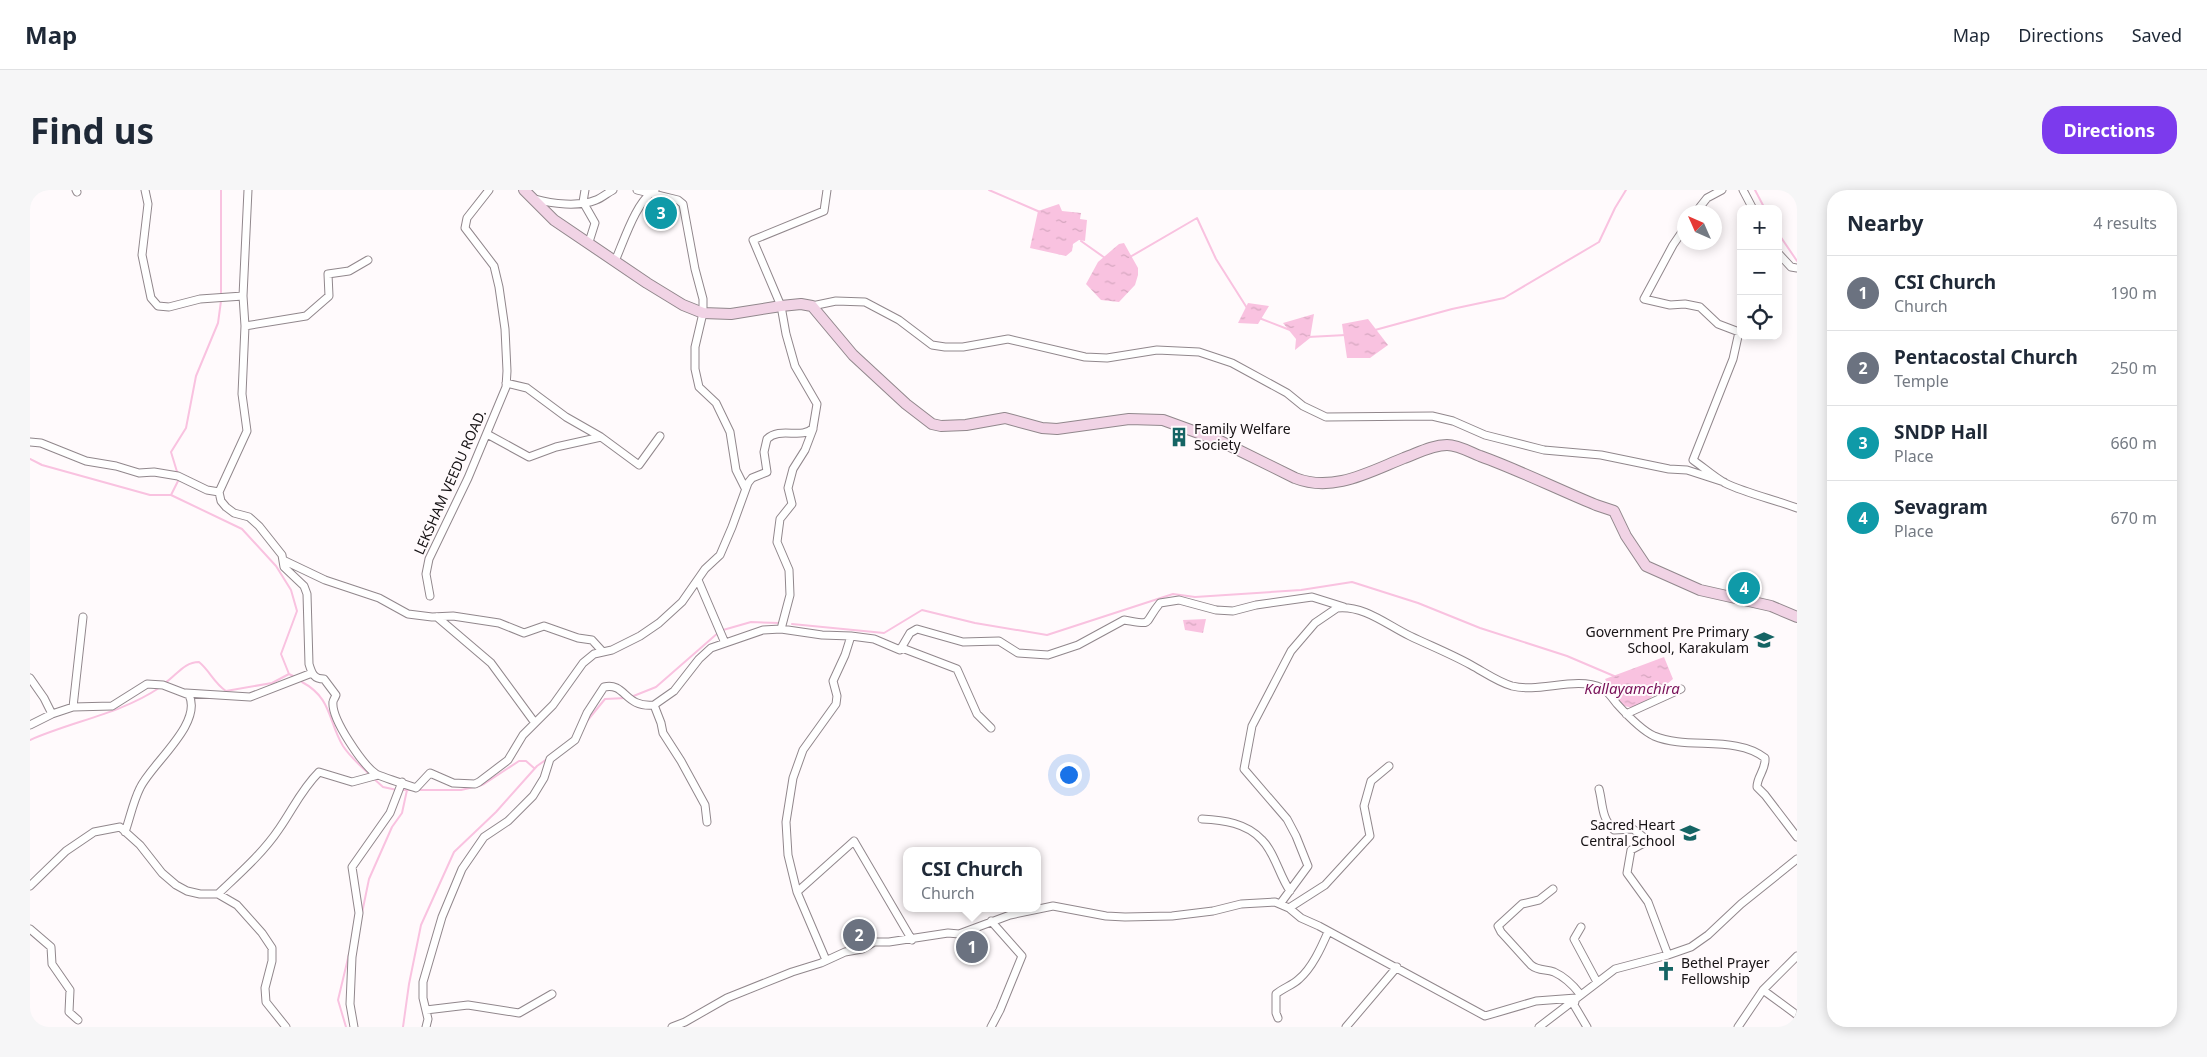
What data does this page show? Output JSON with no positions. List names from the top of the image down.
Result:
{
  "streets": {
    "street": ["LEKSHAM VEEDU ROAD."]
  },
  "water": ["Kallayamchira"],
  "places": {
    "building": ["Family Welfare Society"],
    "school or university": ["Government Pre Primary School, Karakulam", "Sacred Heart Central School"],
    "church": ["Bethel Prayer Fellowship"]
  },
  "north": "top left",
  "page": {
    "header": "Map",
    "nav": ["Map", "Directions", "Saved"],
    "buttons": "Directions",
    "title": "Find us",
    "heading": ["Nearby", "4 results"],
    "pins": [
      "3",
      "4",
      "2",
      "1"
    ],
    "map_buttons": ["+", "−"],
    "list": [
      {
        "mark": "1",
        "name": "CSI Church",
        "note": "Church",
        "value": "190 m"
      },
      {
        "mark": "2",
        "name": "Pentacostal Church",
        "note": "Temple",
        "value": "250 m"
      },
      {
        "mark": "3",
        "name": "SNDP Hall",
        "note": "Place",
        "value": "660 m"
      },
      {
        "mark": "4",
        "name": "Sevagram",
        "note": "Place",
        "value": "670 m"
      }
    ],
    "popup": ["CSI Church", "Church"]
  }
}
